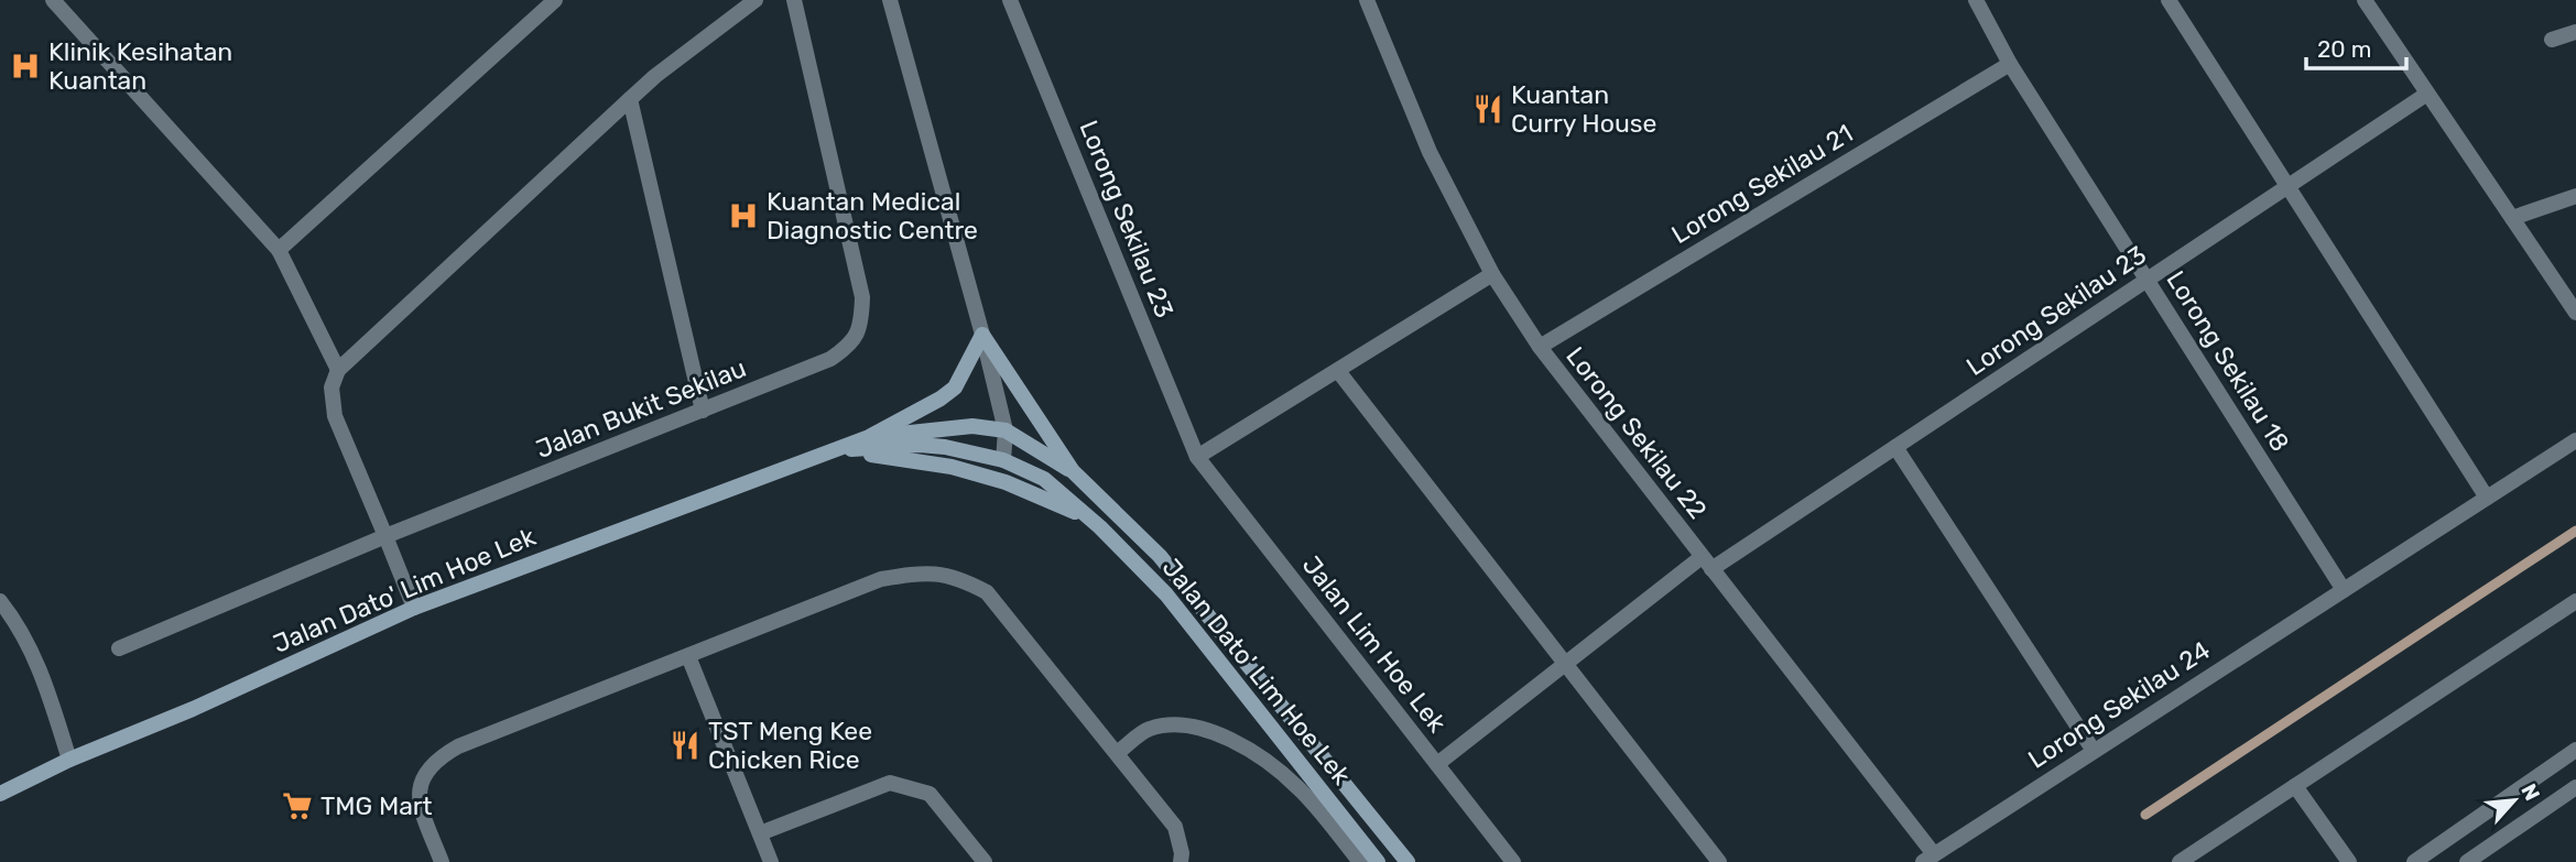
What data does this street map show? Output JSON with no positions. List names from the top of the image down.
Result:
{
  "streets": {
    "street": [
      "Lorong Sekilau 21",
      "Lorong Sekilau 23",
      "Lorong Sekilau 18",
      "Jalan Bukit Sekilau",
      "Lorong Sekilau 22",
      "Jalan Dato' Lim Hoe Lek",
      "Jalan Lim Hoe Lek",
      "Lorong Sekilau 24"
    ]
  },
  "crossings": [
    ["Lorong Sekilau 21", "Lorong Sekilau 18"],
    ["Lorong Sekilau 21", "Lorong Sekilau 22"],
    ["Lorong Sekilau 23", "Lorong Sekilau 18"],
    ["Lorong Sekilau 23", "Lorong Sekilau 22"],
    ["Lorong Sekilau 23", "Jalan Lim Hoe Lek"],
    ["Lorong Sekilau 18", "Lorong Sekilau 24"],
    ["Lorong Sekilau 22", "Lorong Sekilau 24"]
  ],
  "places": {
    "hospital": ["Klinik Kesihatan Kuantan", "Kuantan Medical Diagnostic Centre"],
    "restaurant": ["Kuantan Curry House", "TST Meng Kee Chicken Rice"],
    "supermarket": ["TMG Mart"]
  },
  "scale_bar": "20 m",
  "north": "top right"
}
